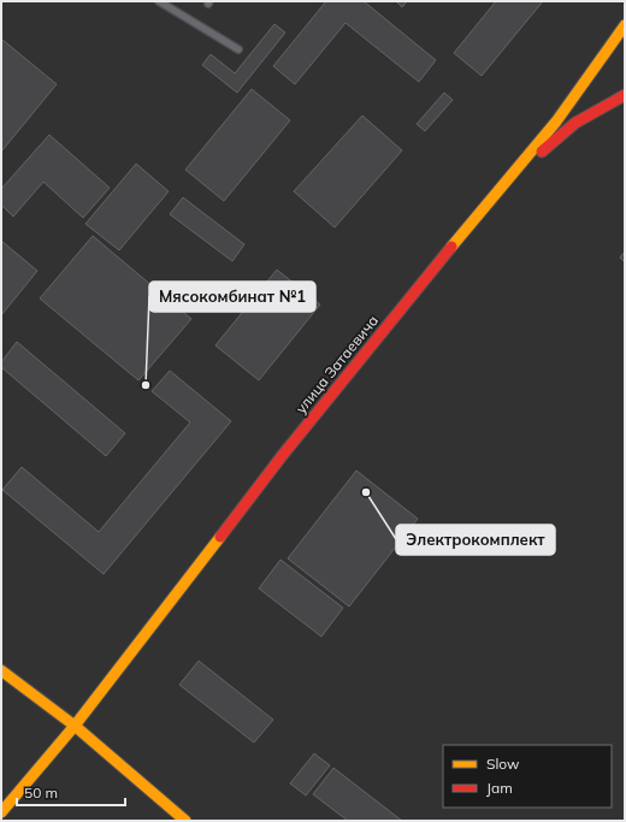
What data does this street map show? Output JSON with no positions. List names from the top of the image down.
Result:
{
  "streets": {
    "street": ["улица Затаевича"]
  },
  "places": ["Мясокомбинат №1", "Электрокомплект"],
  "legend": ["Slow", "Jam"],
  "scale_bar": "50 m"
}
